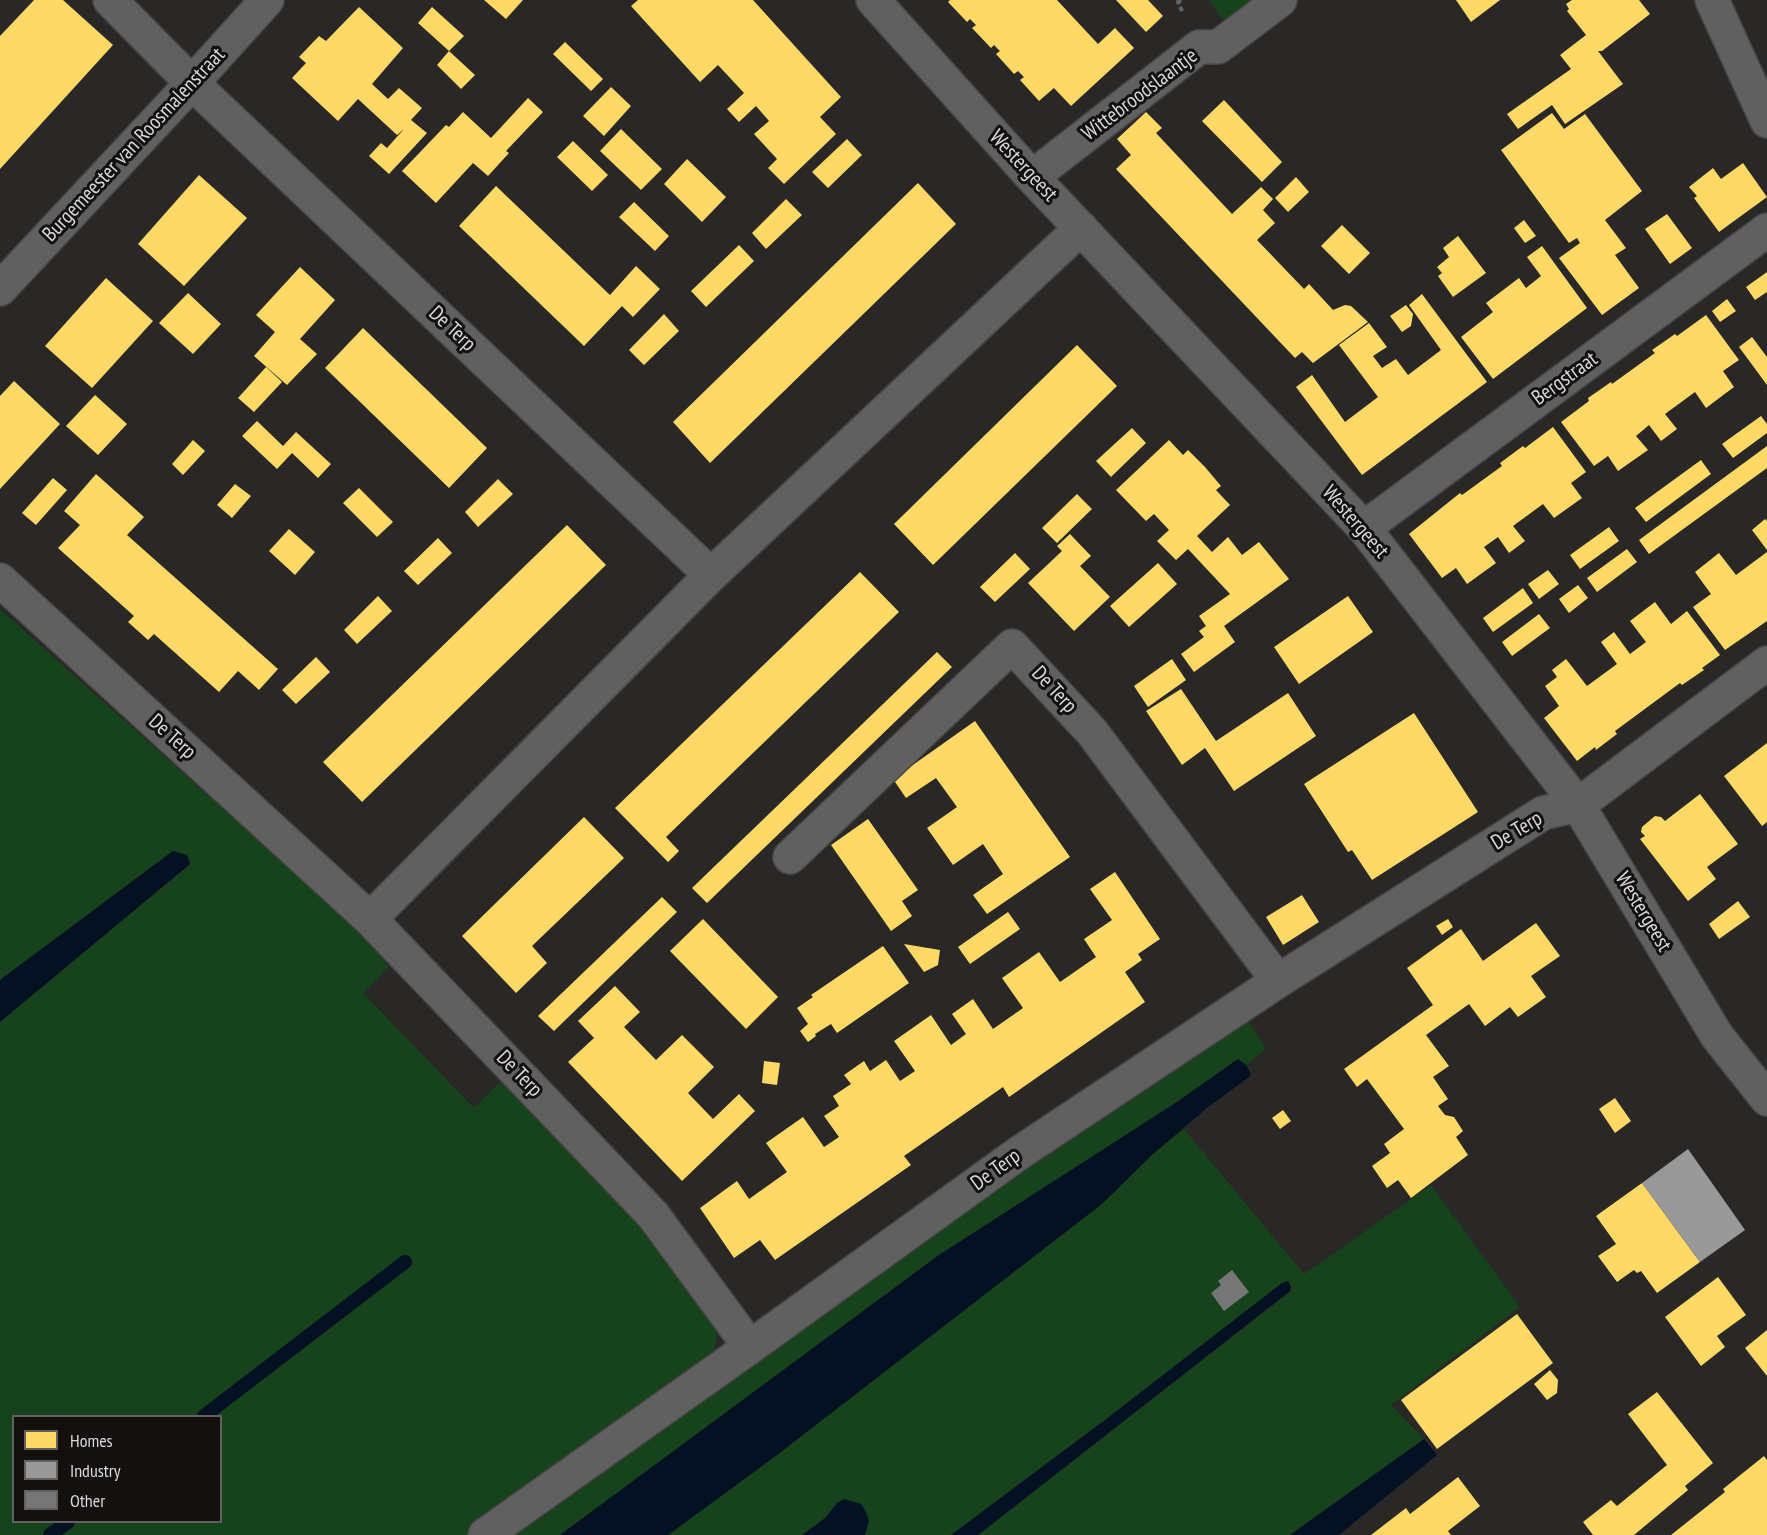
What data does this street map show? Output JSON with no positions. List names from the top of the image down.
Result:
{
  "streets": {
    "street": [
      "Wittebroodslaantje",
      "Burgemeester van Roosmalenstraat",
      "Westergeest",
      "De Terp",
      "Bergstraat"
    ]
  },
  "crossings": [
    ["Wittebroodslaantje", "Westergeest"],
    ["Burgemeester van Roosmalenstraat", "De Terp"],
    ["Westergeest", "De Terp"],
    ["Westergeest", "Bergstraat"]
  ],
  "legend": ["Homes", "Industry", "Other"]
}
